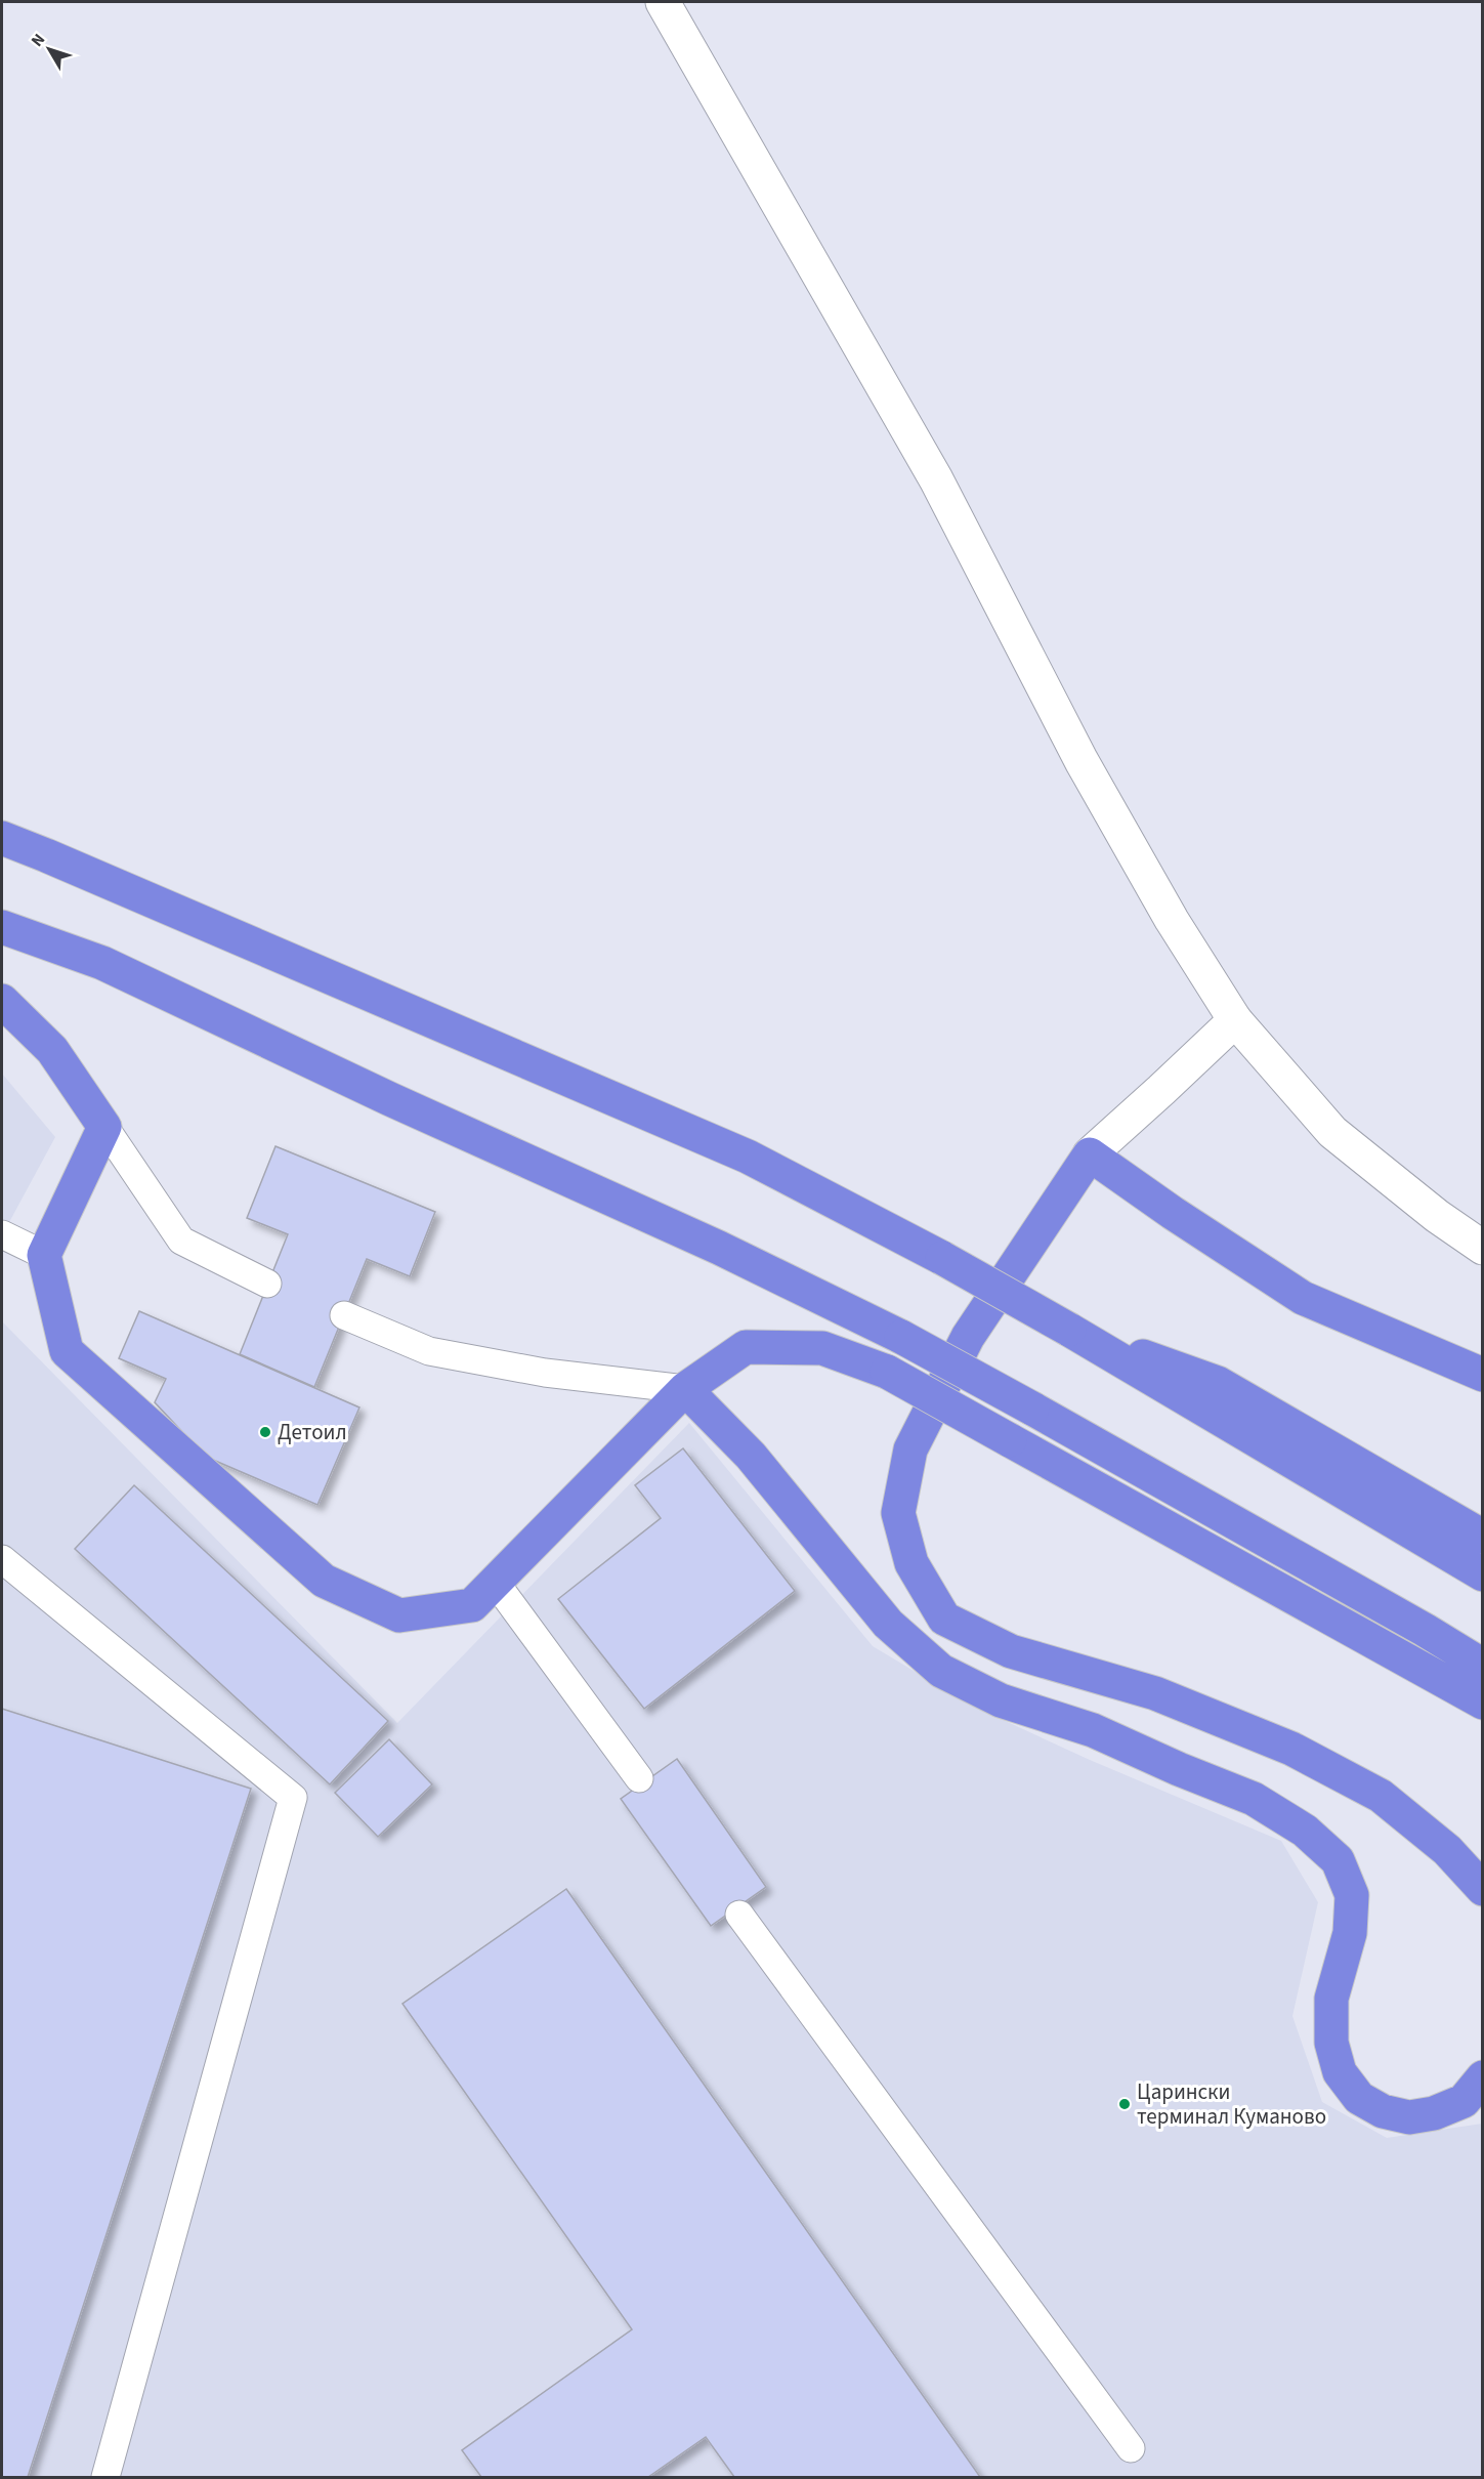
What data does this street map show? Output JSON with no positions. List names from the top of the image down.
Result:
{
  "places": ["Детоил", "Царински терминал Куманово"],
  "north": "top left"
}
